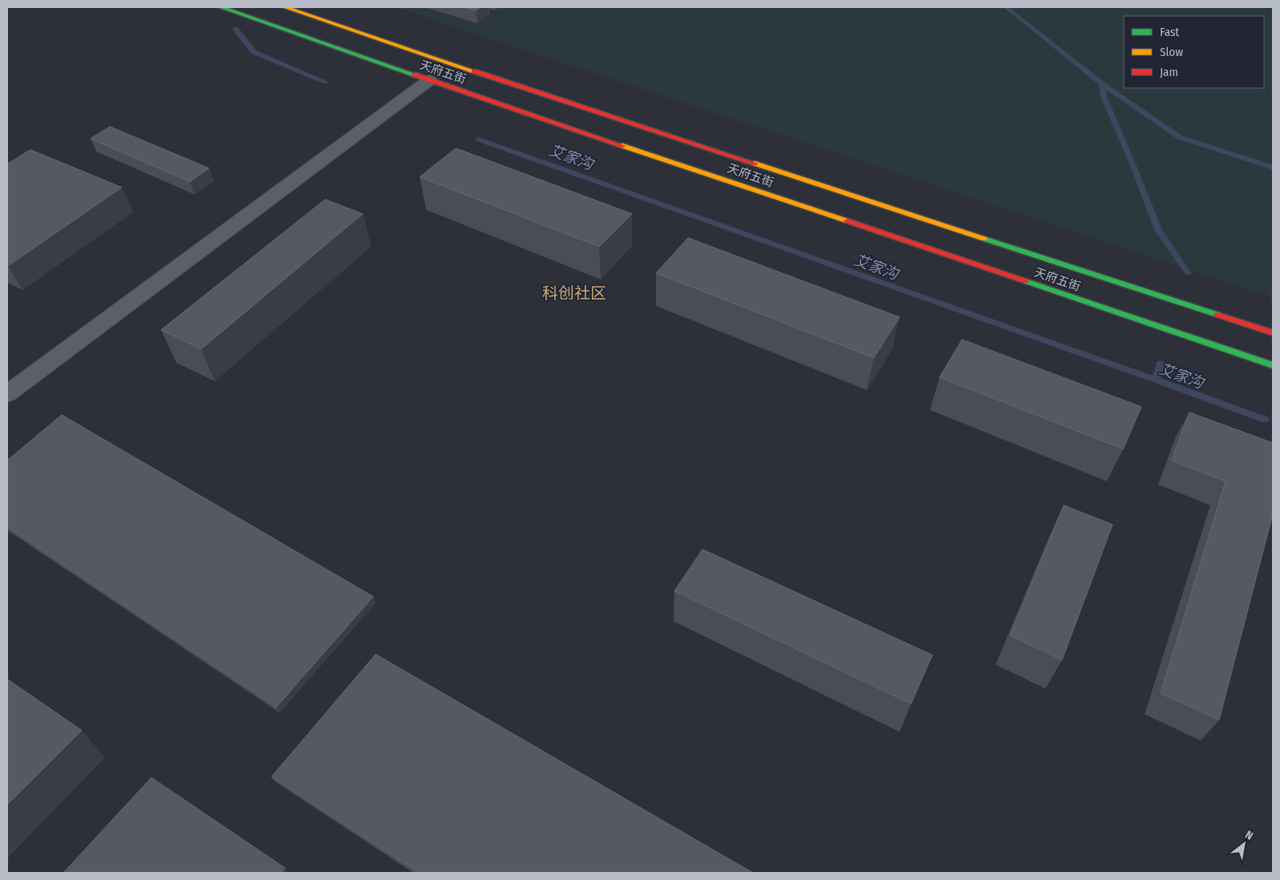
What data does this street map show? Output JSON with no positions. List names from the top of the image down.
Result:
{
  "streets": {
    "street": ["天府五街"]
  },
  "districts": ["科创社区"],
  "water": ["艾家沟"],
  "legend": ["Fast", "Slow", "Jam"],
  "north": "top right"
}
